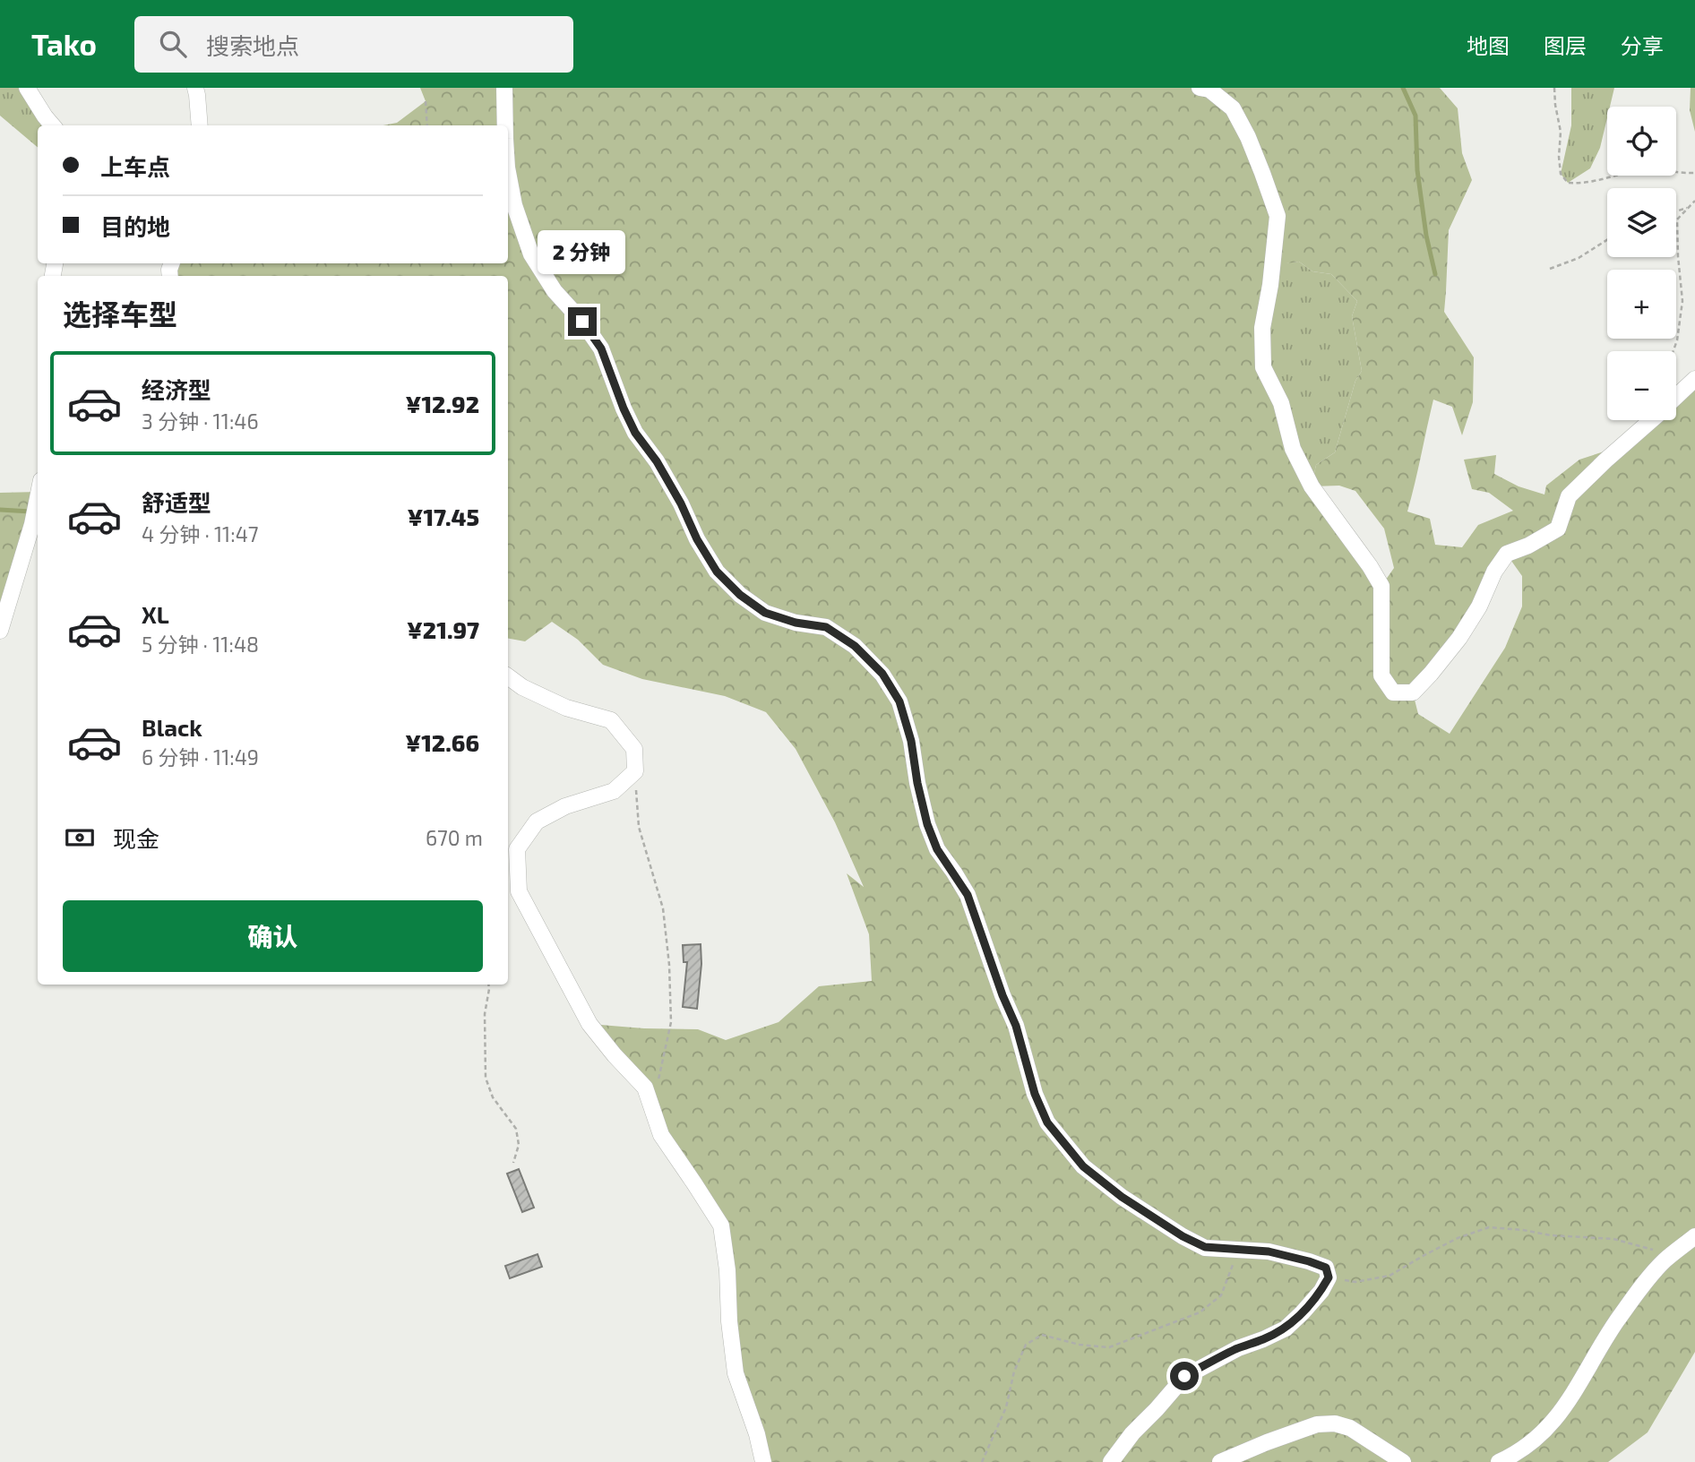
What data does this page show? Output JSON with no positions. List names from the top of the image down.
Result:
{
  "page": {
    "header": "Tako",
    "search": "搜索地点",
    "nav": ["地图", "图层", "分享"],
    "map_buttons": ["+", "−"],
    "banner": ["上车点", "目的地"],
    "bubble": "2 分钟",
    "heading": "选择车型",
    "list": [
      {
        "name": "经济型",
        "note": "3 分钟 · 11:46",
        "value": "¥12.92"
      },
      {
        "name": "舒适型",
        "note": "4 分钟 · 11:47",
        "value": "¥17.45"
      },
      {
        "name": "XL",
        "note": "5 分钟 · 11:48",
        "value": "¥21.97"
      },
      {
        "name": "Black",
        "note": "6 分钟 · 11:49",
        "value": "¥12.66"
      }
    ],
    "pay": ["现金", "670 m"],
    "buttons": "确认"
  }
}
